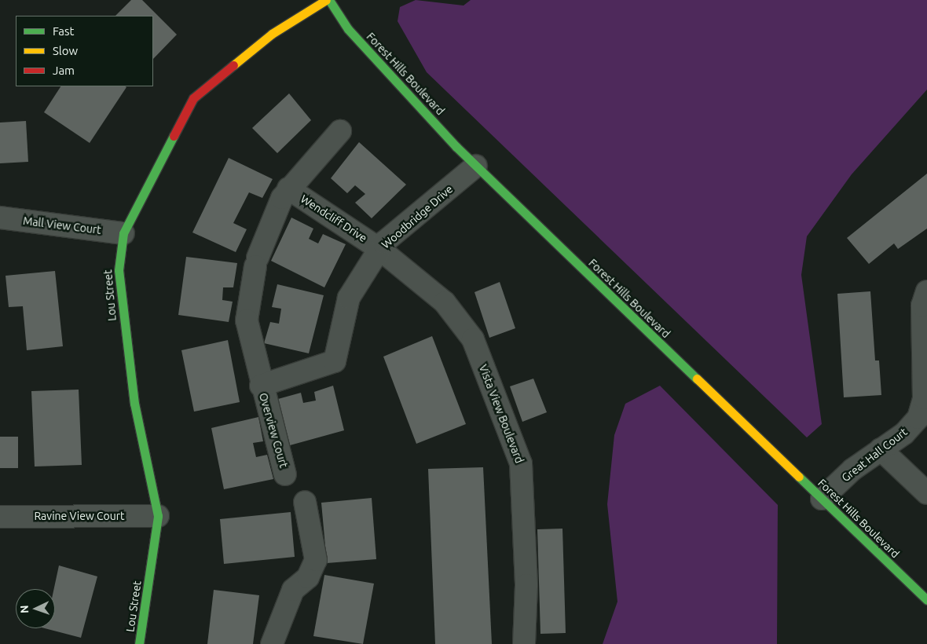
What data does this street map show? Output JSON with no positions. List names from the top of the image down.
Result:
{
  "streets": {
    "street": [
      "Forest Hills Boulevard",
      "Woodbridge Drive",
      "Wendcliff Drive",
      "Mall View Court",
      "Lou Street",
      "Vista View Boulevard",
      "Overview Court",
      "Great Hall Court",
      "Ravine View Court"
    ]
  },
  "crossings": [
    ["Forest Hills Boulevard", "Woodbridge Drive"],
    ["Forest Hills Boulevard", "Great Hall Court"],
    ["Woodbridge Drive", "Wendcliff Drive"],
    ["Woodbridge Drive", "Vista View Boulevard"],
    ["Woodbridge Drive", "Overview Court"],
    ["Wendcliff Drive", "Vista View Boulevard"],
    ["Wendcliff Drive", "Overview Court"],
    ["Mall View Court", "Lou Street"],
    ["Lou Street", "Ravine View Court"]
  ],
  "legend": ["Fast", "Slow", "Jam"],
  "north": "left"
}
